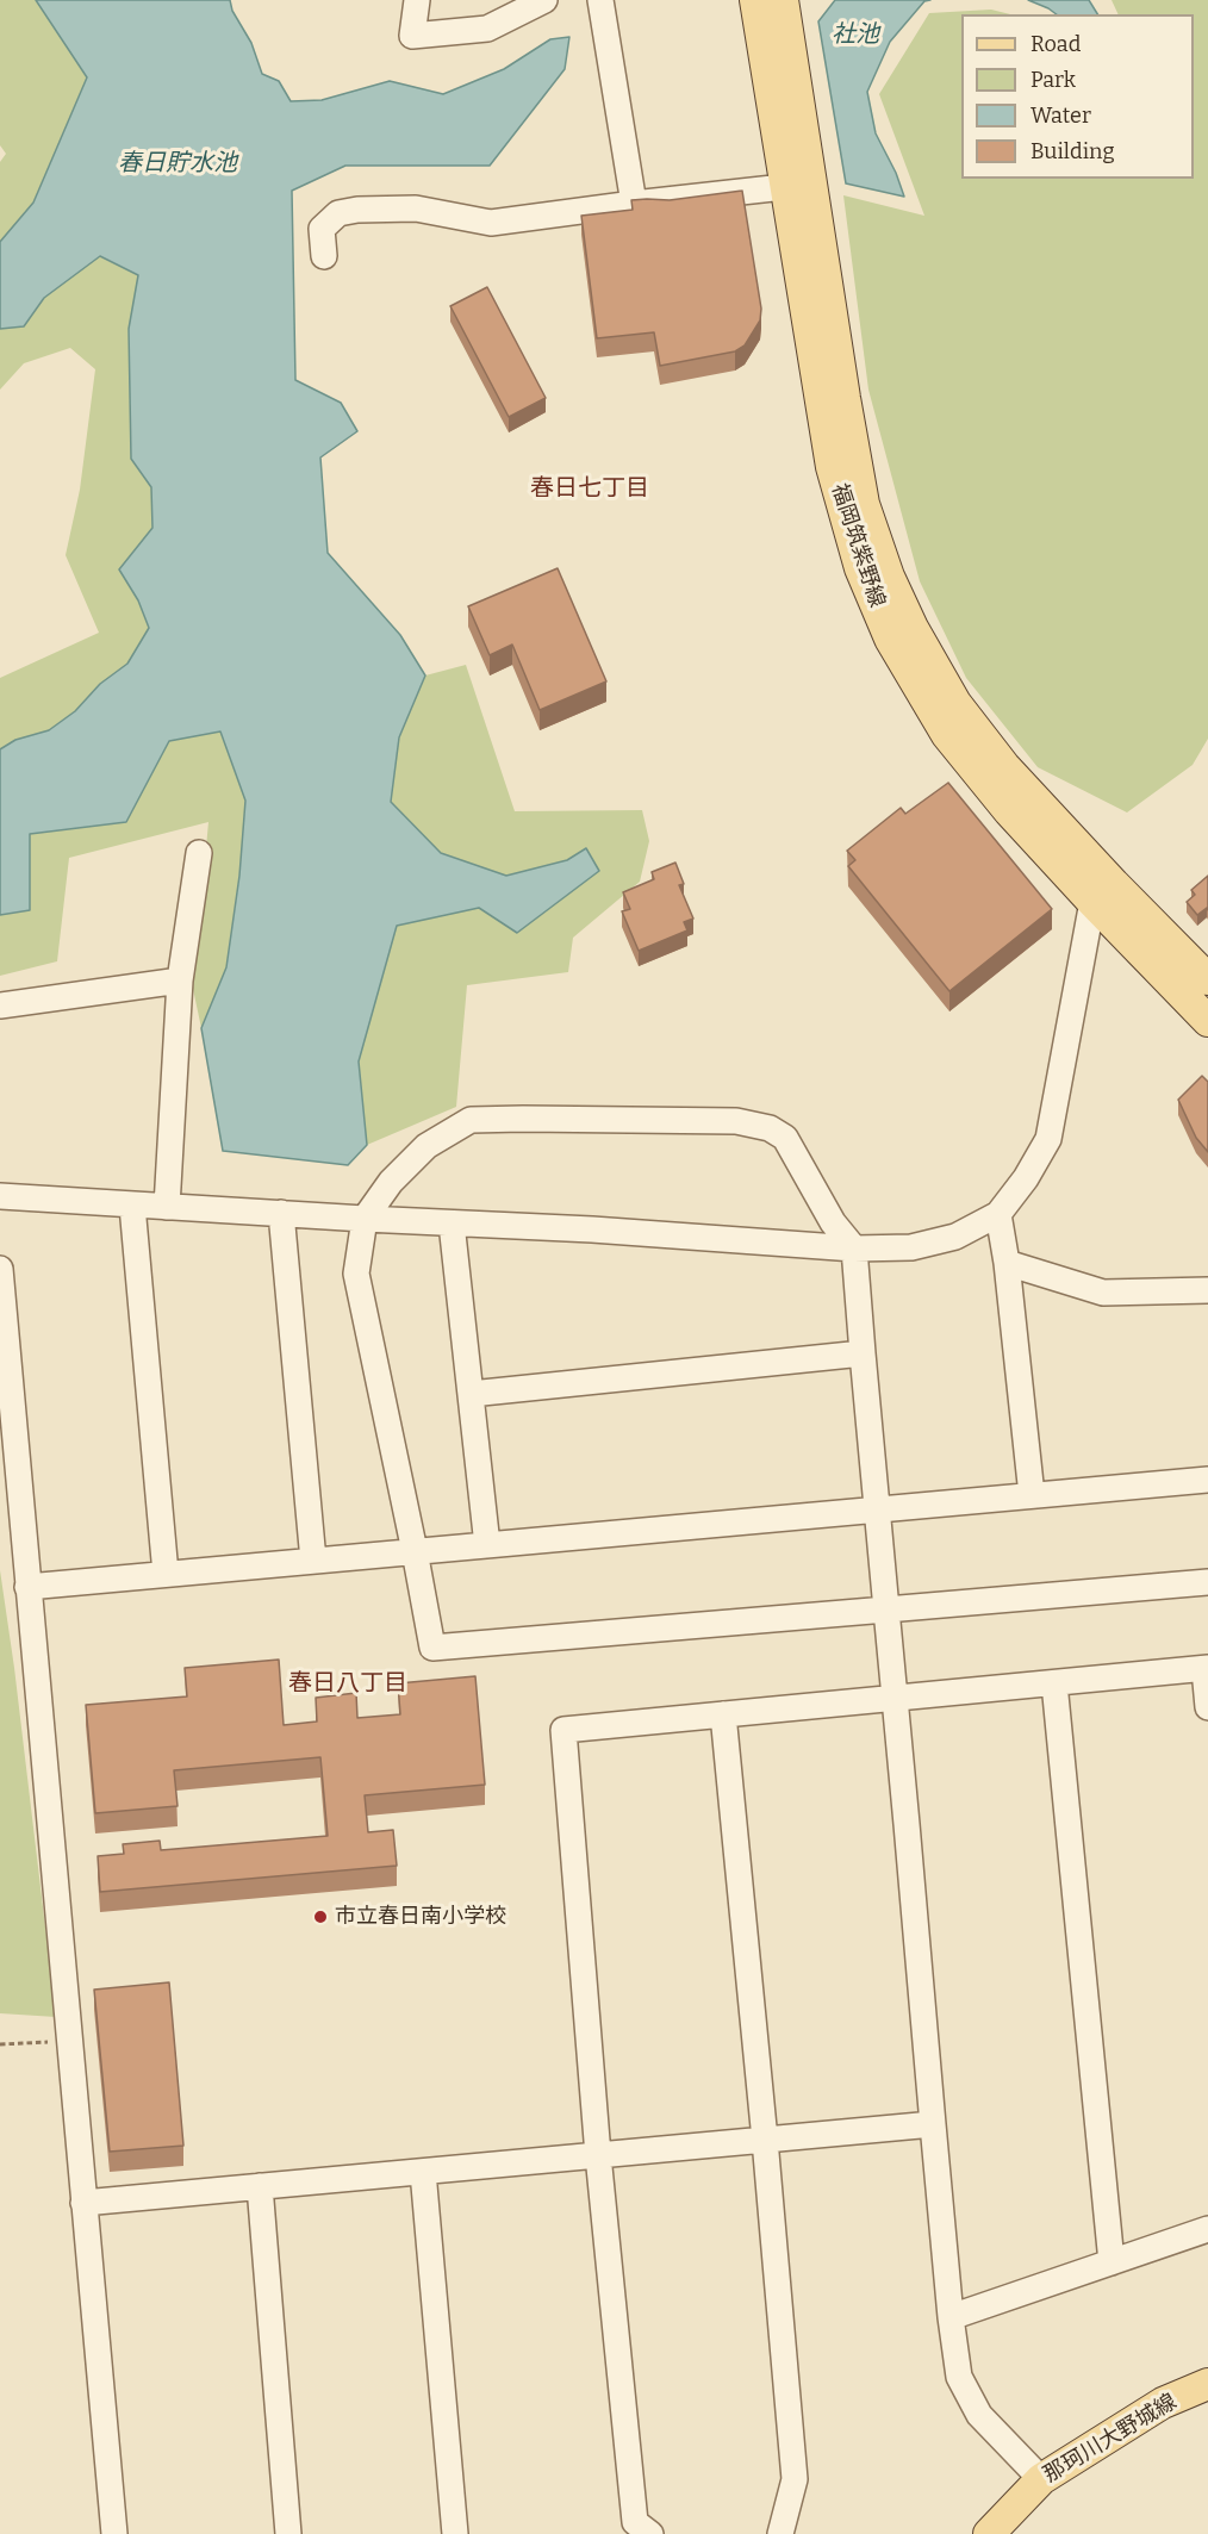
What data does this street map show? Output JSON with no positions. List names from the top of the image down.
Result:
{
  "streets": {
    "main road": ["福岡筑紫野線", "那珂川大野城線"]
  },
  "districts": ["春日七丁目", "春日八丁目"],
  "water": ["社池", "春日貯水池"],
  "places": ["市立春日南小学校"],
  "legend": [
    "Road",
    "Park",
    "Water",
    "Building"
  ]
}
